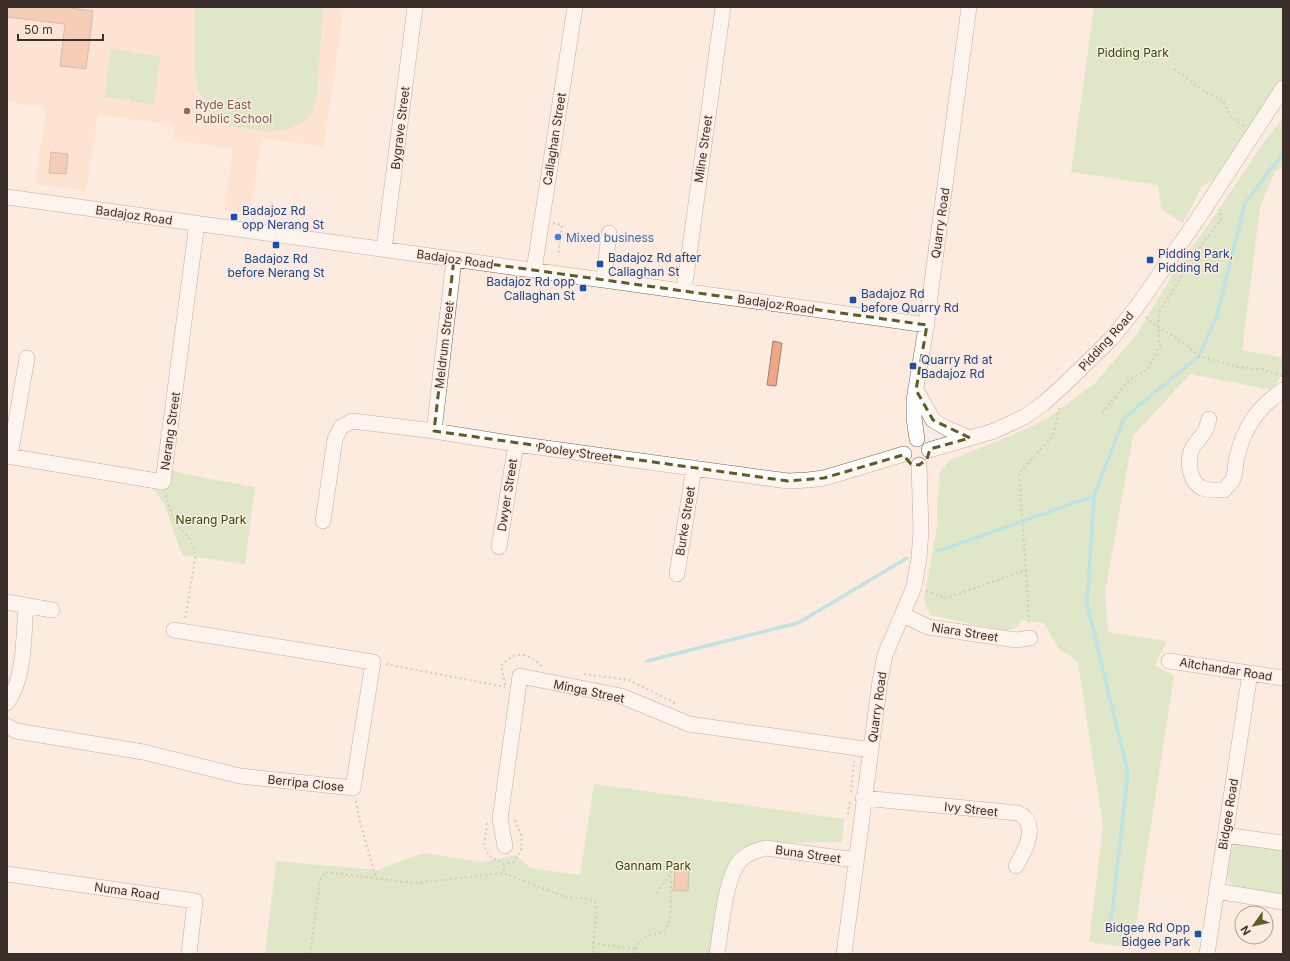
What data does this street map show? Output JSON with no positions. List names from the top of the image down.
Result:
{
  "streets": {
    "street": [
      "Bygrave Street",
      "Callaghan Street",
      "Milne Street",
      "Badajoz Road",
      "Quarry Road",
      "Pidding Road",
      "Meldrum Street",
      "Nerang Street",
      "Pooley Street",
      "Dwyer Street",
      "Burke Street",
      "Niara Street",
      "Aitchandar Road",
      "Minga Street",
      "Berripa Close",
      "Ivy Street",
      "Bidgee Road",
      "Buna Street",
      "Numa Road"
    ]
  },
  "crossings": [
    ["Bygrave Street", "Badajoz Road"],
    ["Callaghan Street", "Badajoz Road"],
    ["Milne Street", "Badajoz Road"],
    ["Badajoz Road", "Quarry Road"],
    ["Badajoz Road", "Meldrum Street"],
    ["Badajoz Road", "Nerang Street"],
    ["Quarry Road", "Pidding Road"],
    ["Quarry Road", "Pooley Street"],
    ["Quarry Road", "Niara Street"],
    ["Quarry Road", "Minga Street"],
    ["Quarry Road", "Ivy Street"],
    ["Quarry Road", "Buna Street"],
    ["Pidding Road", "Pooley Street"],
    ["Meldrum Street", "Pooley Street"],
    ["Pooley Street", "Dwyer Street"],
    ["Pooley Street", "Burke Street"],
    ["Aitchandar Road", "Bidgee Road"]
  ],
  "parks": ["Pidding Park", "Nerang Park", "Gannam Park"],
  "places": {
    "other": ["Ryde East Public School", "Mixed business"],
    "transit": [
      "Badajoz Rd opp Nerang St",
      "Badajoz Rd before Nerang St",
      "Pidding Park, Pidding Rd",
      "Badajoz Rd after Callaghan St",
      "Badajoz Rd opp Callaghan St",
      "Badajoz Rd before Quarry Rd",
      "Quarry Rd at Badajoz Rd",
      "Bidgee Rd Opp Bidgee Park"
    ]
  },
  "scale_bar": "50 m",
  "north": "bottom left"
}
